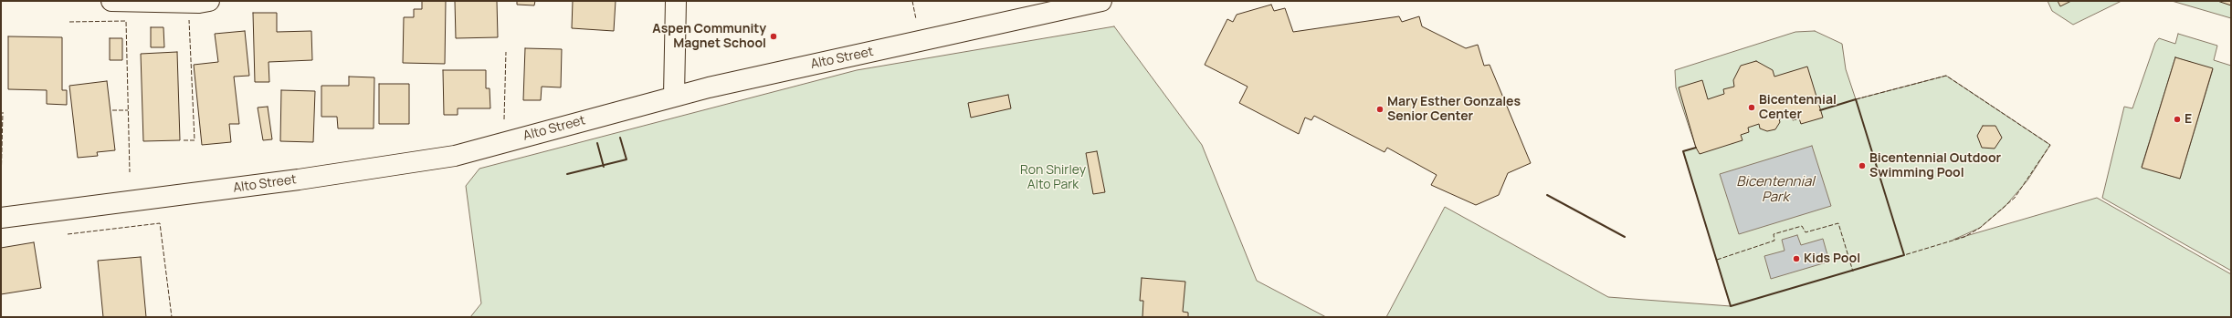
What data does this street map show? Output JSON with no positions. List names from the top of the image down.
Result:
{
  "streets": {
    "street": ["Alto Street"]
  },
  "water": ["Bicentennial Park"],
  "parks": ["Ron Shirley Alto Park"],
  "places": [
    "Aspen Community Magnet School",
    "Bicentennial Center",
    "Mary Esther Gonzales Senior Center",
    "E",
    "Bicentennial Outdoor Swimming Pool",
    "Kids Pool"
  ]
}
